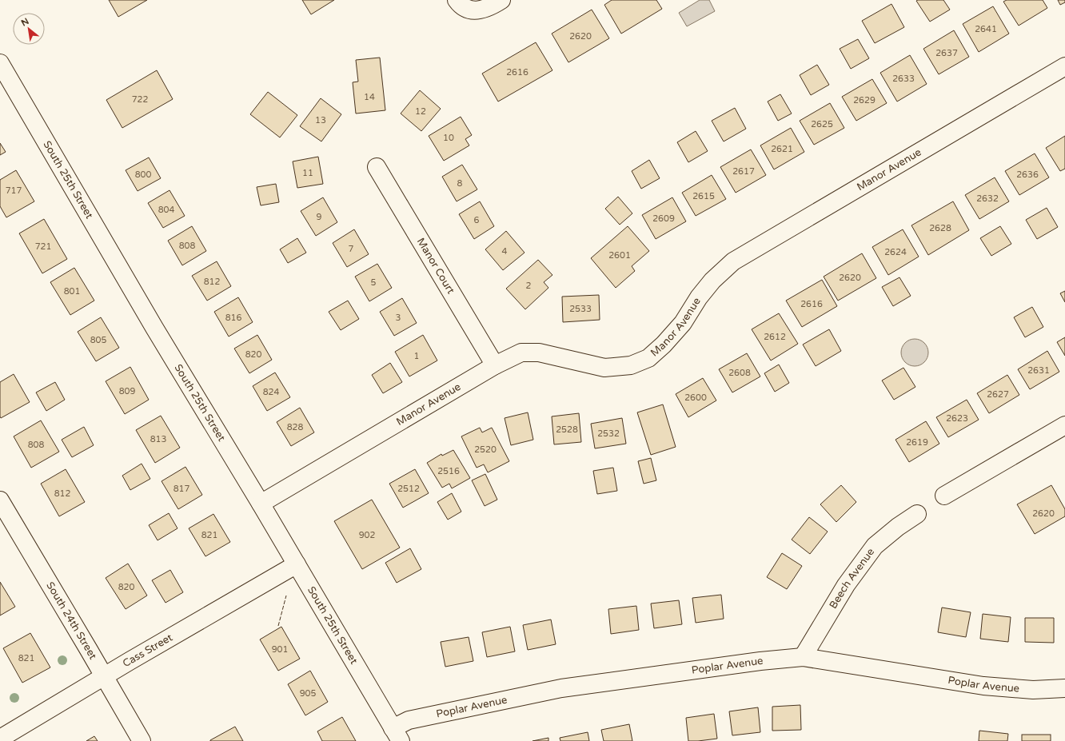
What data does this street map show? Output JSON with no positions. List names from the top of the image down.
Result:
{
  "streets": {
    "street": [
      "Manor Avenue",
      "South 25th Street",
      "Manor Court",
      "Beech Avenue",
      "South 24th Street",
      "Cass Street",
      "Poplar Avenue"
    ]
  },
  "crossings": [
    ["Manor Avenue", "South 25th Street"],
    ["Manor Avenue", "Manor Court"],
    ["South 25th Street", "Cass Street"],
    ["South 25th Street", "Poplar Avenue"],
    ["Beech Avenue", "Poplar Avenue"],
    ["South 24th Street", "Cass Street"]
  ],
  "house_numbers": [
    "2641",
    "2620",
    "2637",
    "2616",
    "2633",
    "14",
    "722",
    "2629",
    "12",
    "13",
    "2625",
    "10",
    "2621",
    "2617",
    "11",
    "800",
    "2636",
    "8",
    "717",
    "2615",
    "2632",
    "804",
    "9",
    "2609",
    "6",
    "2628",
    "808",
    "721",
    "7",
    "4",
    "2624",
    "2601",
    "2620",
    "812",
    "5",
    "2",
    "801",
    "2616",
    "2533",
    "816",
    "3",
    "2612",
    "805",
    "820",
    "1",
    "2631",
    "2608",
    "809",
    "824",
    "2627",
    "2600",
    "2623",
    "828",
    "2528",
    "2532",
    "813",
    "2619",
    "808",
    "2520",
    "2516",
    "817",
    "2512",
    "812",
    "2620",
    "821",
    "902",
    "820",
    "901",
    "821",
    "905"
  ],
  "north": "top left"
}
